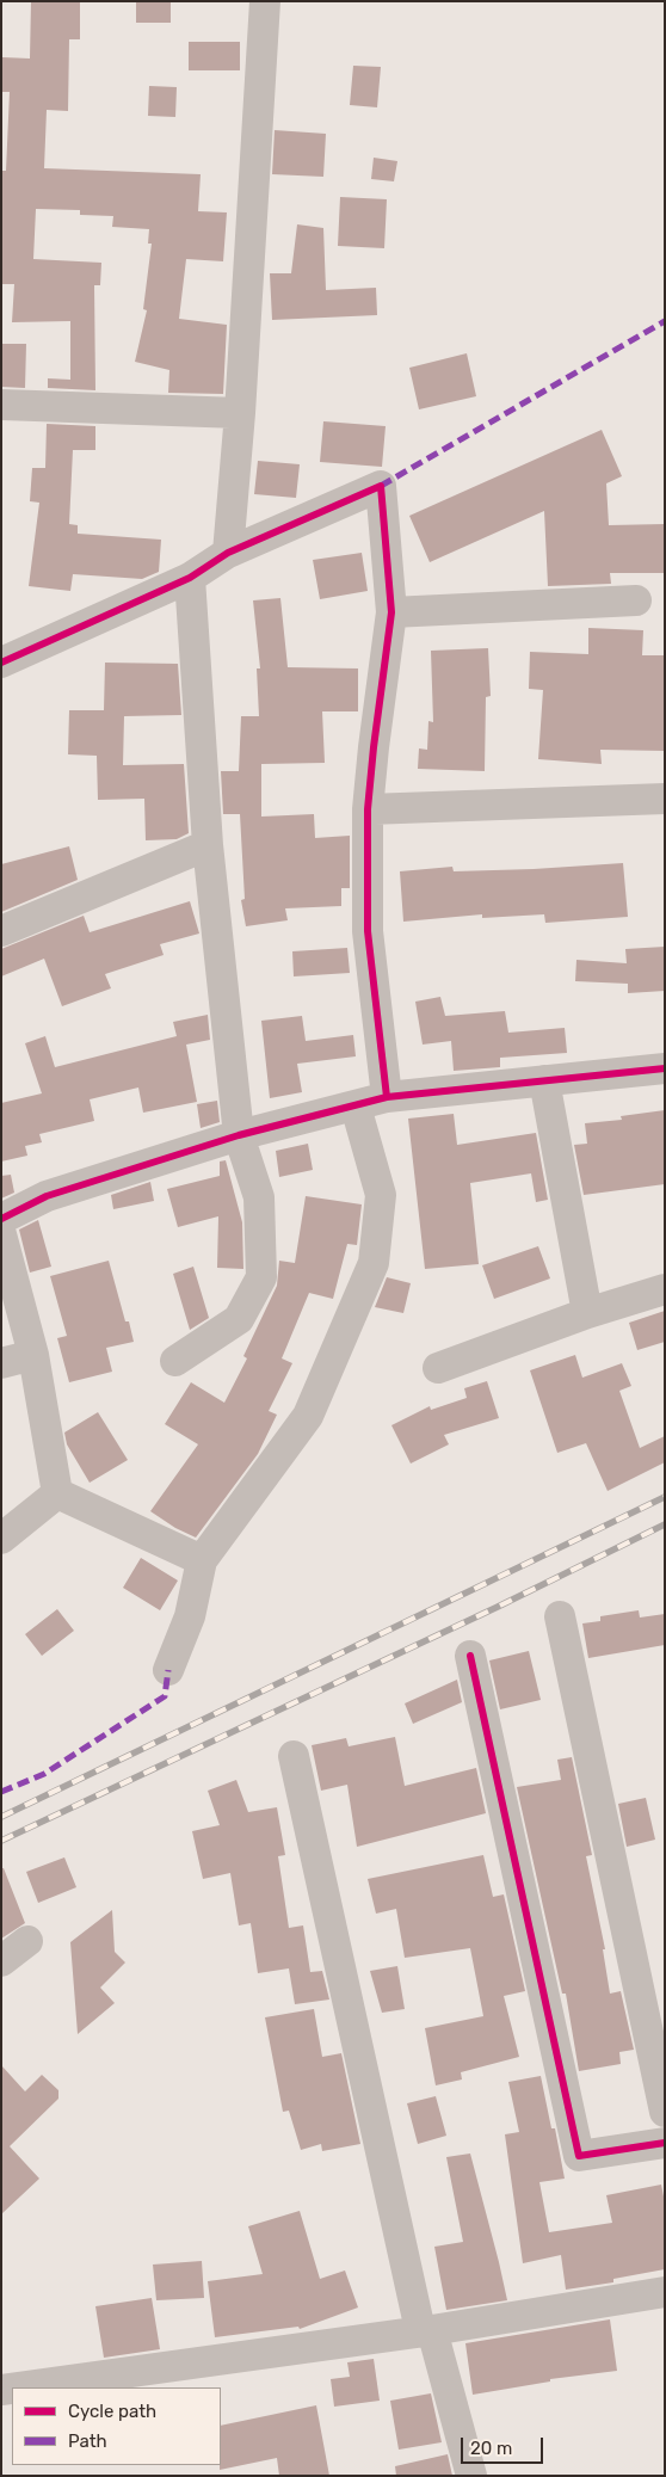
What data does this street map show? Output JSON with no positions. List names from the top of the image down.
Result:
{
  "legend": ["Cycle path", "Path"],
  "scale_bar": "20 m"
}
